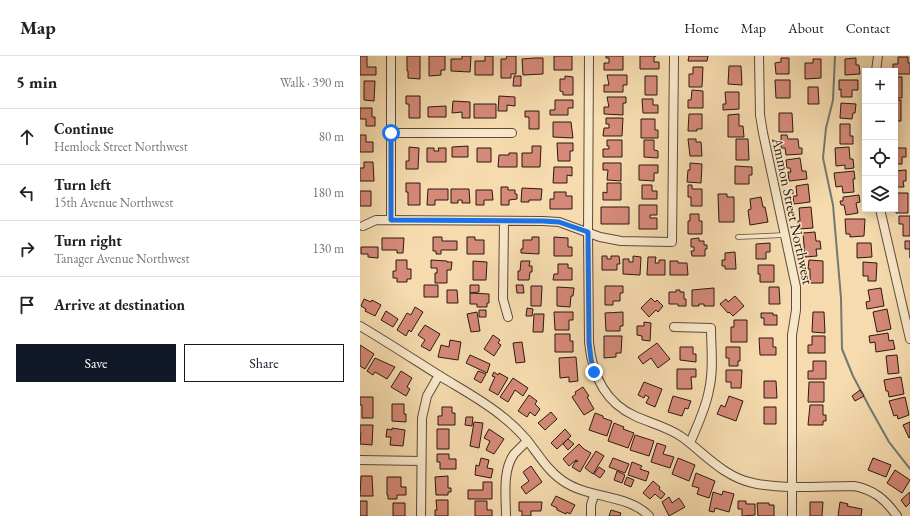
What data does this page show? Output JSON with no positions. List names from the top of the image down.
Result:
{
  "streets": {
    "street": ["Ammon Street Northwest"]
  },
  "page": {
    "header": "Map",
    "nav": [
      "Home",
      "Map",
      "About",
      "Contact"
    ],
    "heading": ["5 min", "Walk · 390 m"],
    "map_buttons": ["+", "−"],
    "list": [
      ["Continue", "Hemlock Street Northwest", "80 m"],
      ["Turn left", "15th Avenue Northwest", "180 m"],
      ["Turn right", "Tanager Avenue Northwest", "130 m"],
      "Arrive at destination"
    ],
    "buttons": ["Save", "Share"]
  }
}
